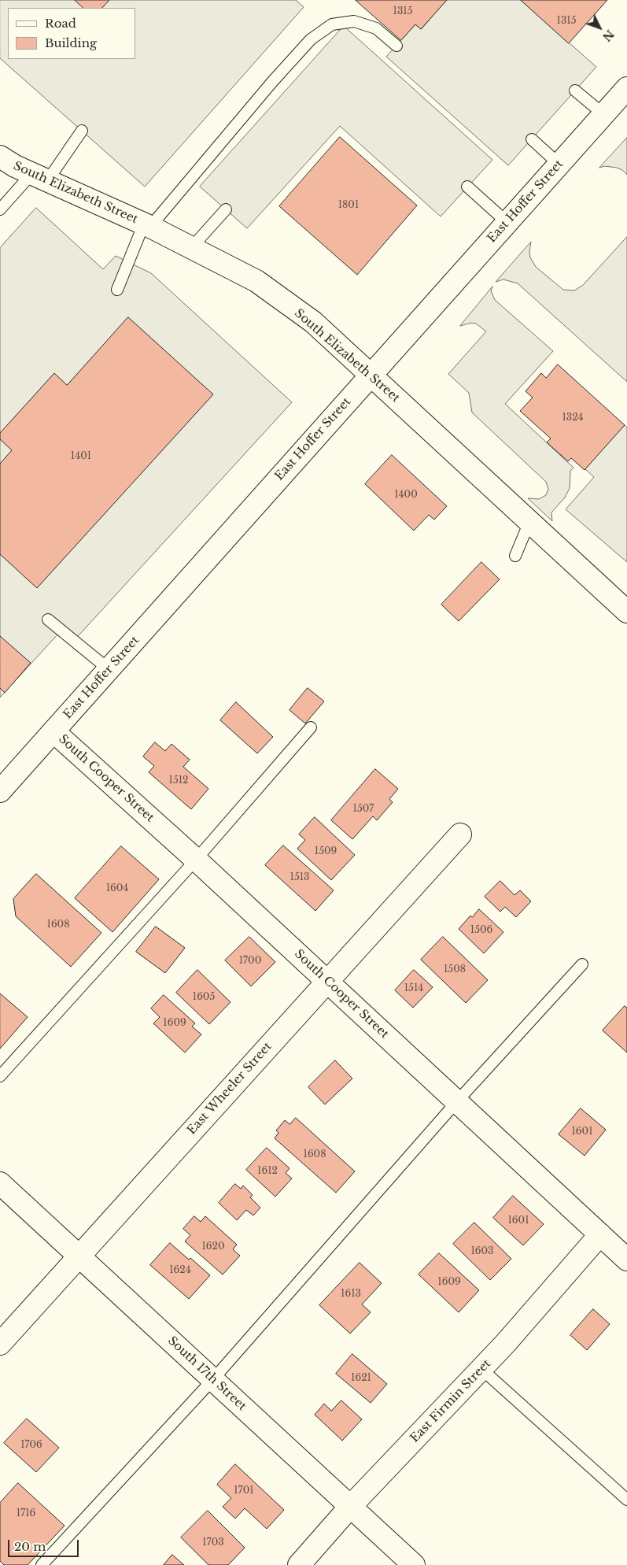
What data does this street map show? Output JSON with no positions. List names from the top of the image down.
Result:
{
  "streets": {
    "street": [
      "South Elizabeth Street",
      "East Hoffer Street",
      "South Cooper Street",
      "East Wheeler Street",
      "South 17th Street",
      "East Firmin Street"
    ]
  },
  "crossings": [
    ["South Elizabeth Street", "East Hoffer Street"],
    ["East Hoffer Street", "South Cooper Street"],
    ["South Cooper Street", "East Wheeler Street"],
    ["South Cooper Street", "East Firmin Street"],
    ["East Wheeler Street", "South 17th Street"],
    ["South 17th Street", "East Firmin Street"]
  ],
  "house_numbers": [
    "1315",
    "1315",
    "1801",
    "1324",
    "1401",
    "1400",
    "1512",
    "1507",
    "1509",
    "1513",
    "1604",
    "1608",
    "1506",
    "1700",
    "1508",
    "1514",
    "1605",
    "1609",
    "1601",
    "1608",
    "1612",
    "1601",
    "1620",
    "1603",
    "1624",
    "1609",
    "1613",
    "1621",
    "1706",
    "1701",
    "1716",
    "1703"
  ],
  "legend": ["Road", "Building"],
  "scale_bar": "20 m",
  "north": "bottom right"
}
